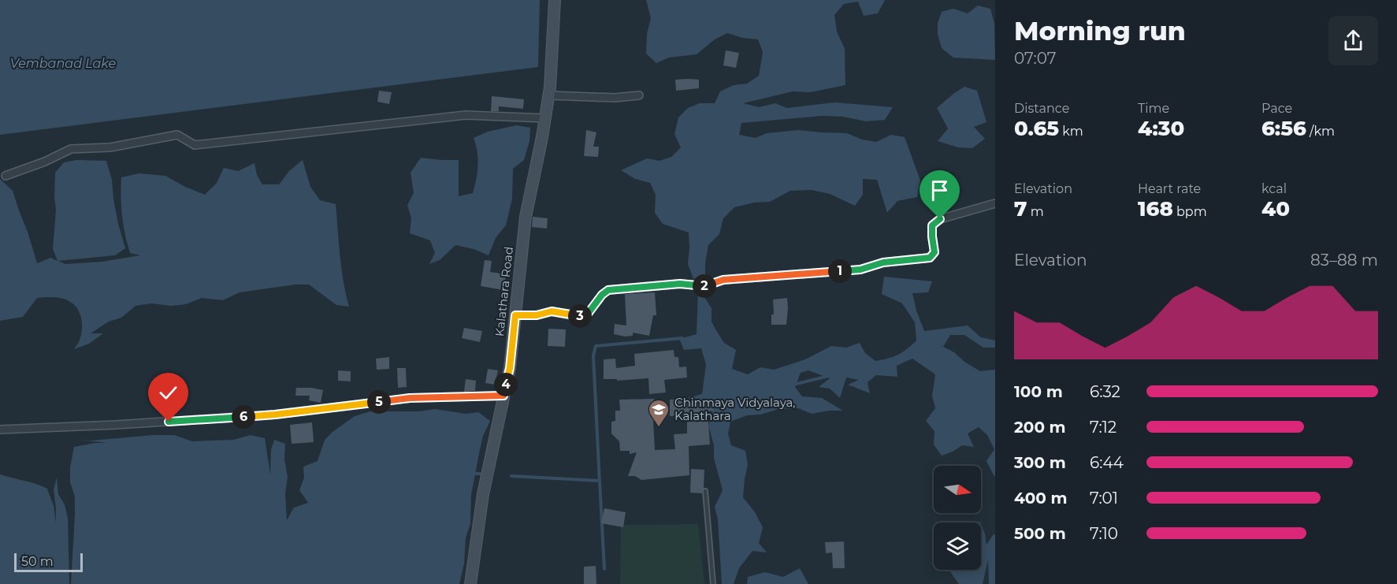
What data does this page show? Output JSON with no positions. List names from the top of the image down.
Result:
{
  "streets": {
    "street": ["Kalathara Road"]
  },
  "water": ["Vembanad Lake"],
  "places": {
    "school or university": ["Chinmaya Vidyalaya, Kalathara"]
  },
  "scale_bar": "50 m",
  "north": "right",
  "page": {
    "heading": ["Morning run", "07:07"],
    "stats": [
      ["Distance", "0.65 km"],
      ["Time", "4:30"],
      ["Pace", "6:56 /km"],
      ["Elevation", "7 m"],
      ["Heart rate", "168 bpm"],
      ["kcal", "40"]
    ],
    "chart": ["Elevation", "83–88 m"],
    "pins": [
      "1",
      "2",
      "3",
      "4",
      "5",
      "6"
    ],
    "list": [
      {
        "name": "100 m",
        "note": "6:32"
      },
      {
        "name": "200 m",
        "note": "7:12"
      },
      {
        "name": "300 m",
        "note": "6:44"
      },
      {
        "name": "400 m",
        "note": "7:01"
      },
      {
        "name": "500 m",
        "note": "7:10"
      }
    ],
    "scale": "50 m"
  }
}
